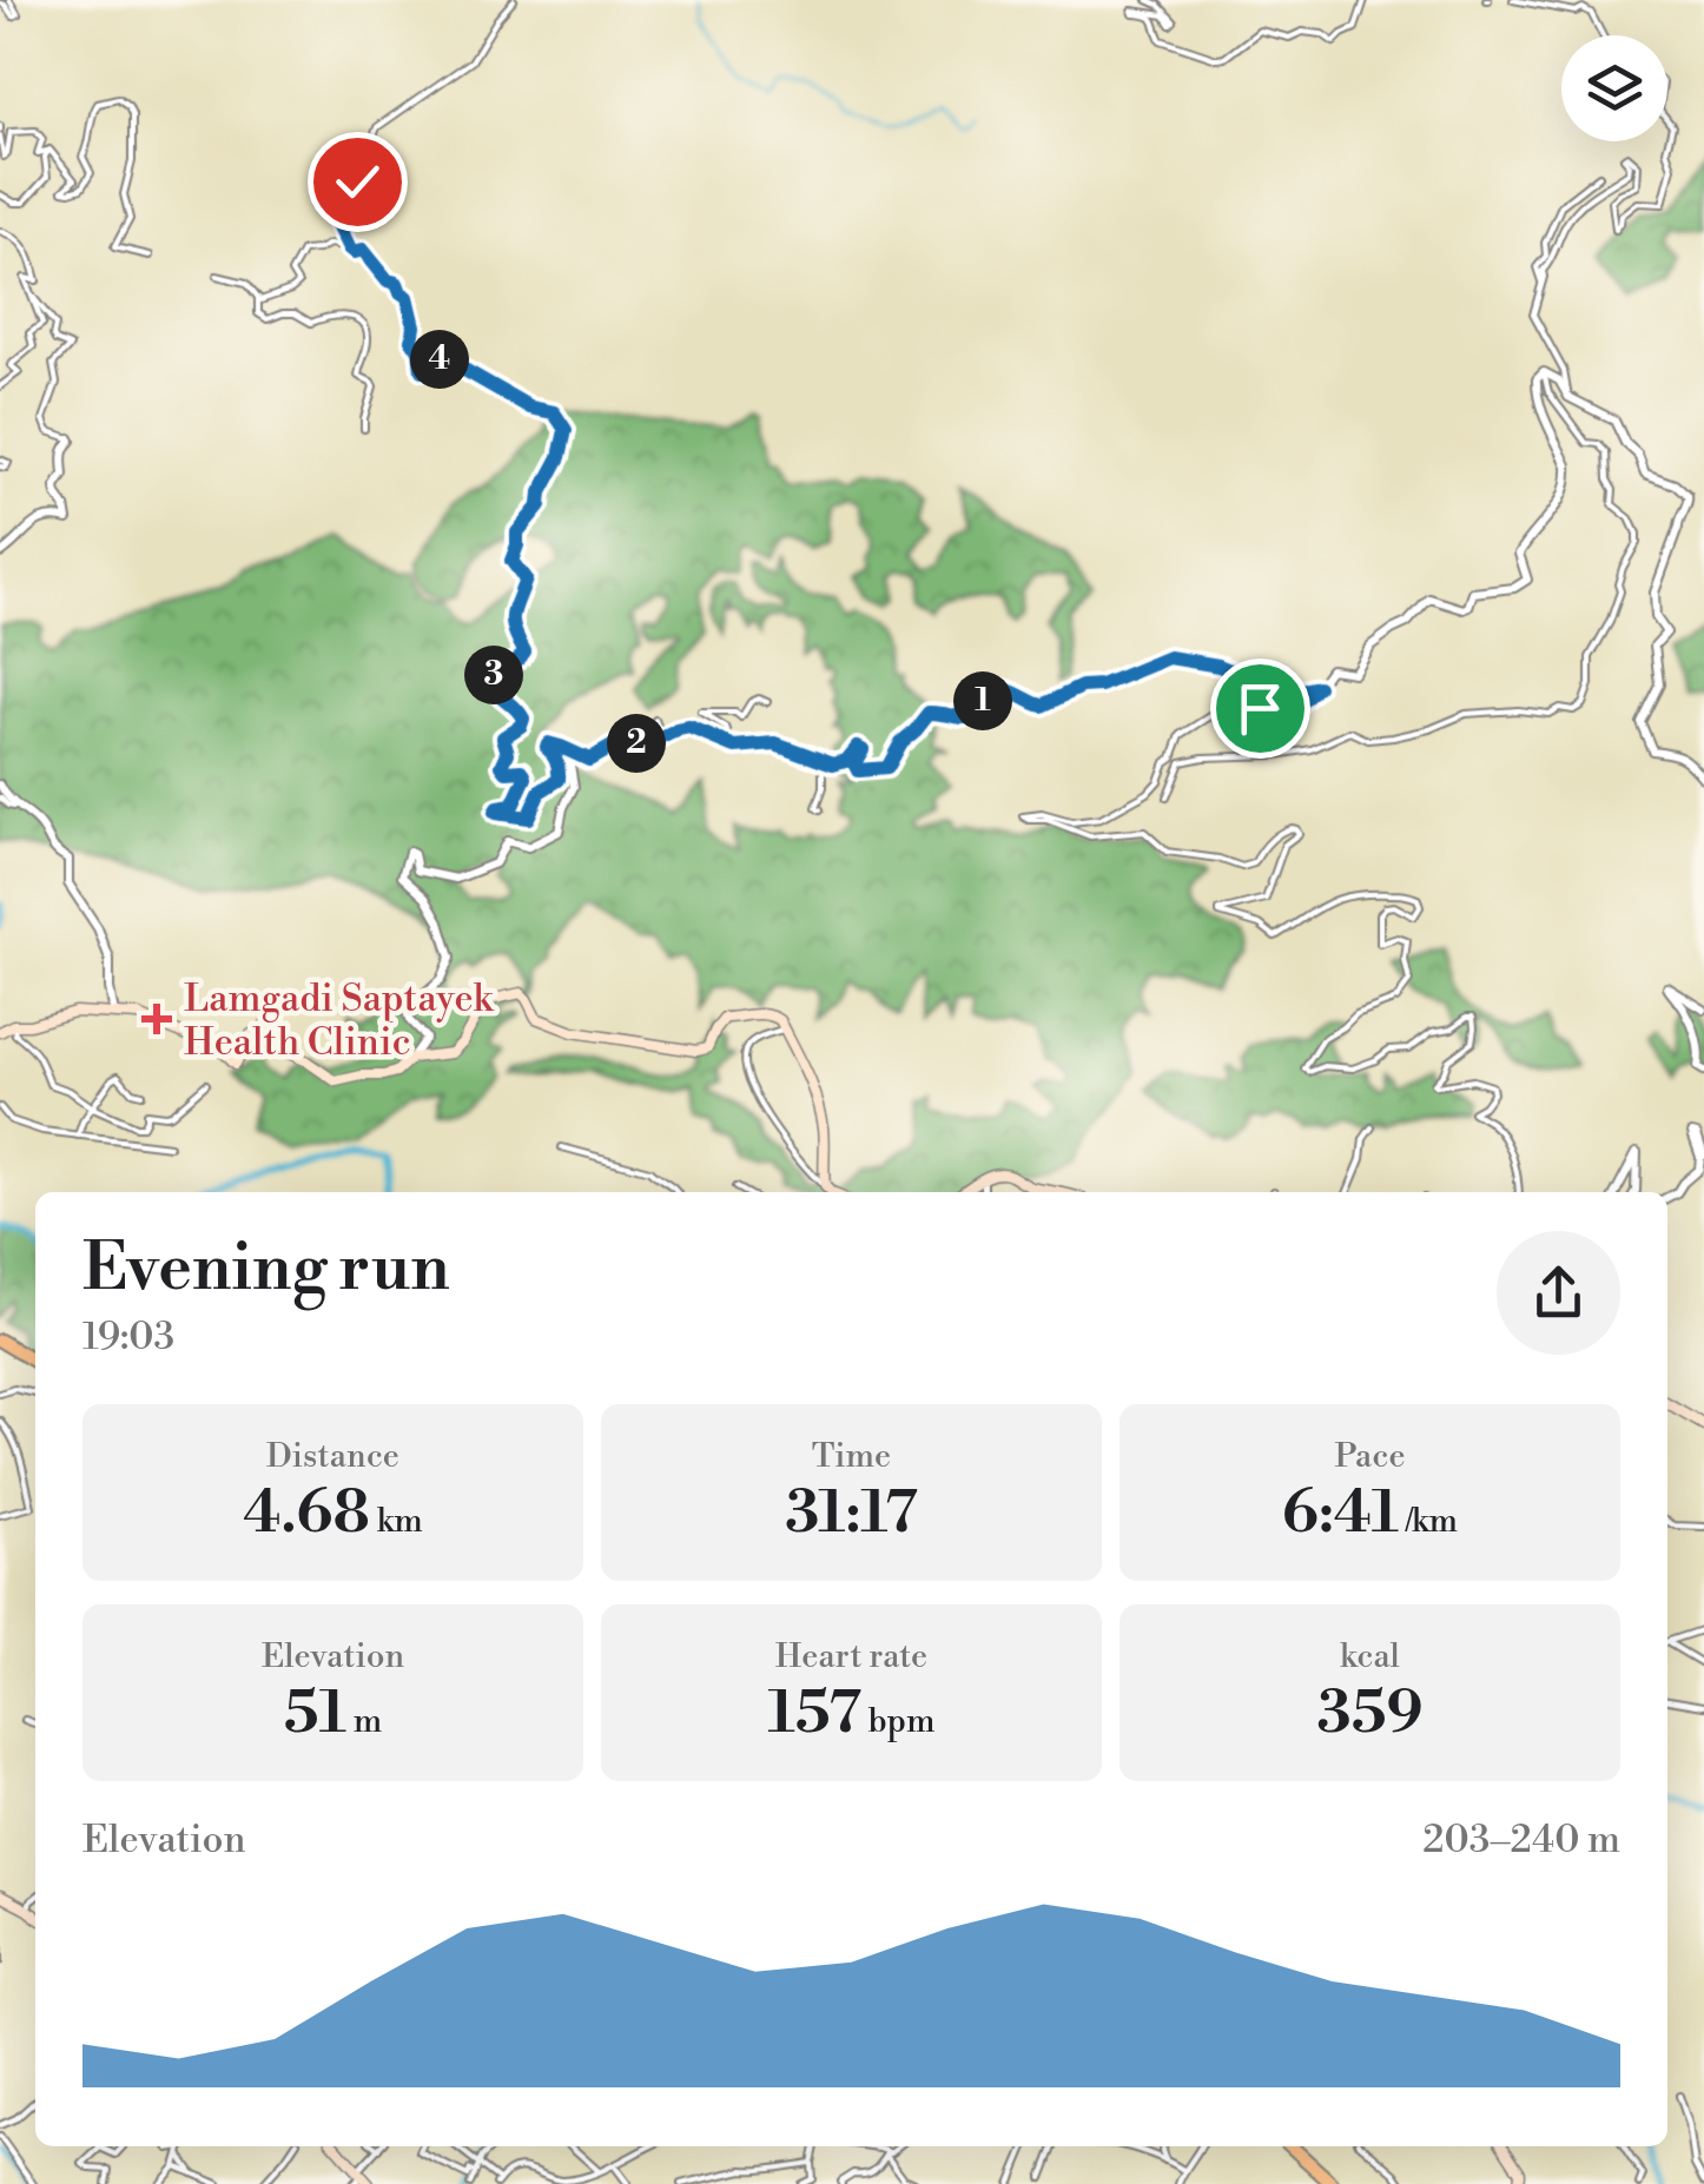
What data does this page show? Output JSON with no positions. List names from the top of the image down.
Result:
{
  "places": {
    "health": ["Lamgadi Saptayek Health Clinic"]
  },
  "page": {
    "pins": [
      "4",
      "3",
      "1",
      "2"
    ],
    "heading": ["Evening run", "19:03"],
    "stats": [
      ["Distance", "4.68 km"],
      ["Time", "31:17"],
      ["Pace", "6:41 /km"],
      ["Elevation", "51 m"],
      ["Heart rate", "157 bpm"],
      ["kcal", "359"]
    ],
    "chart": ["Elevation", "203–240 m"]
  }
}
